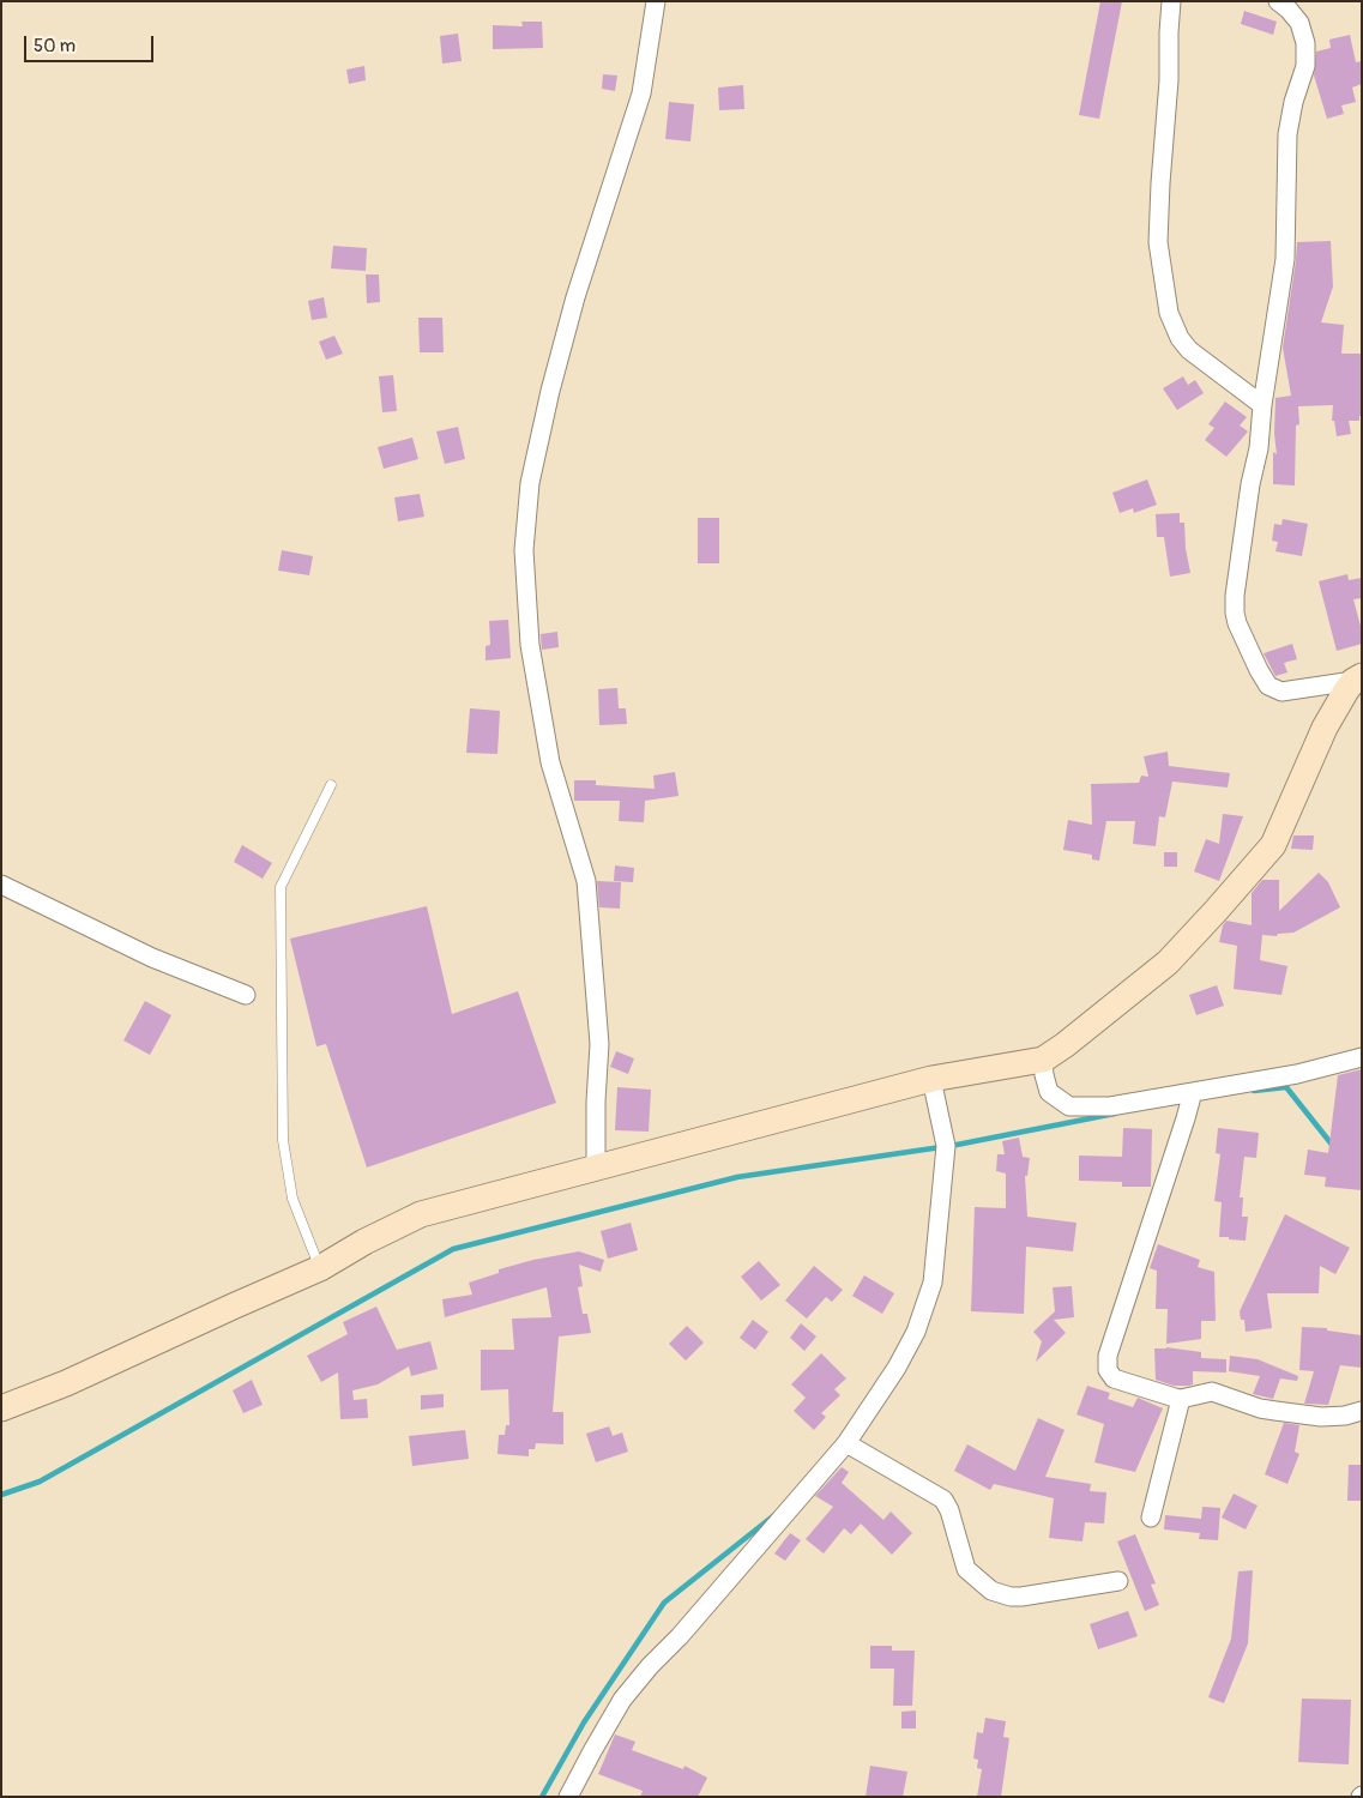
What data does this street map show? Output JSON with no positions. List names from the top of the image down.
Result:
{
  "scale_bar": "50 m"
}
